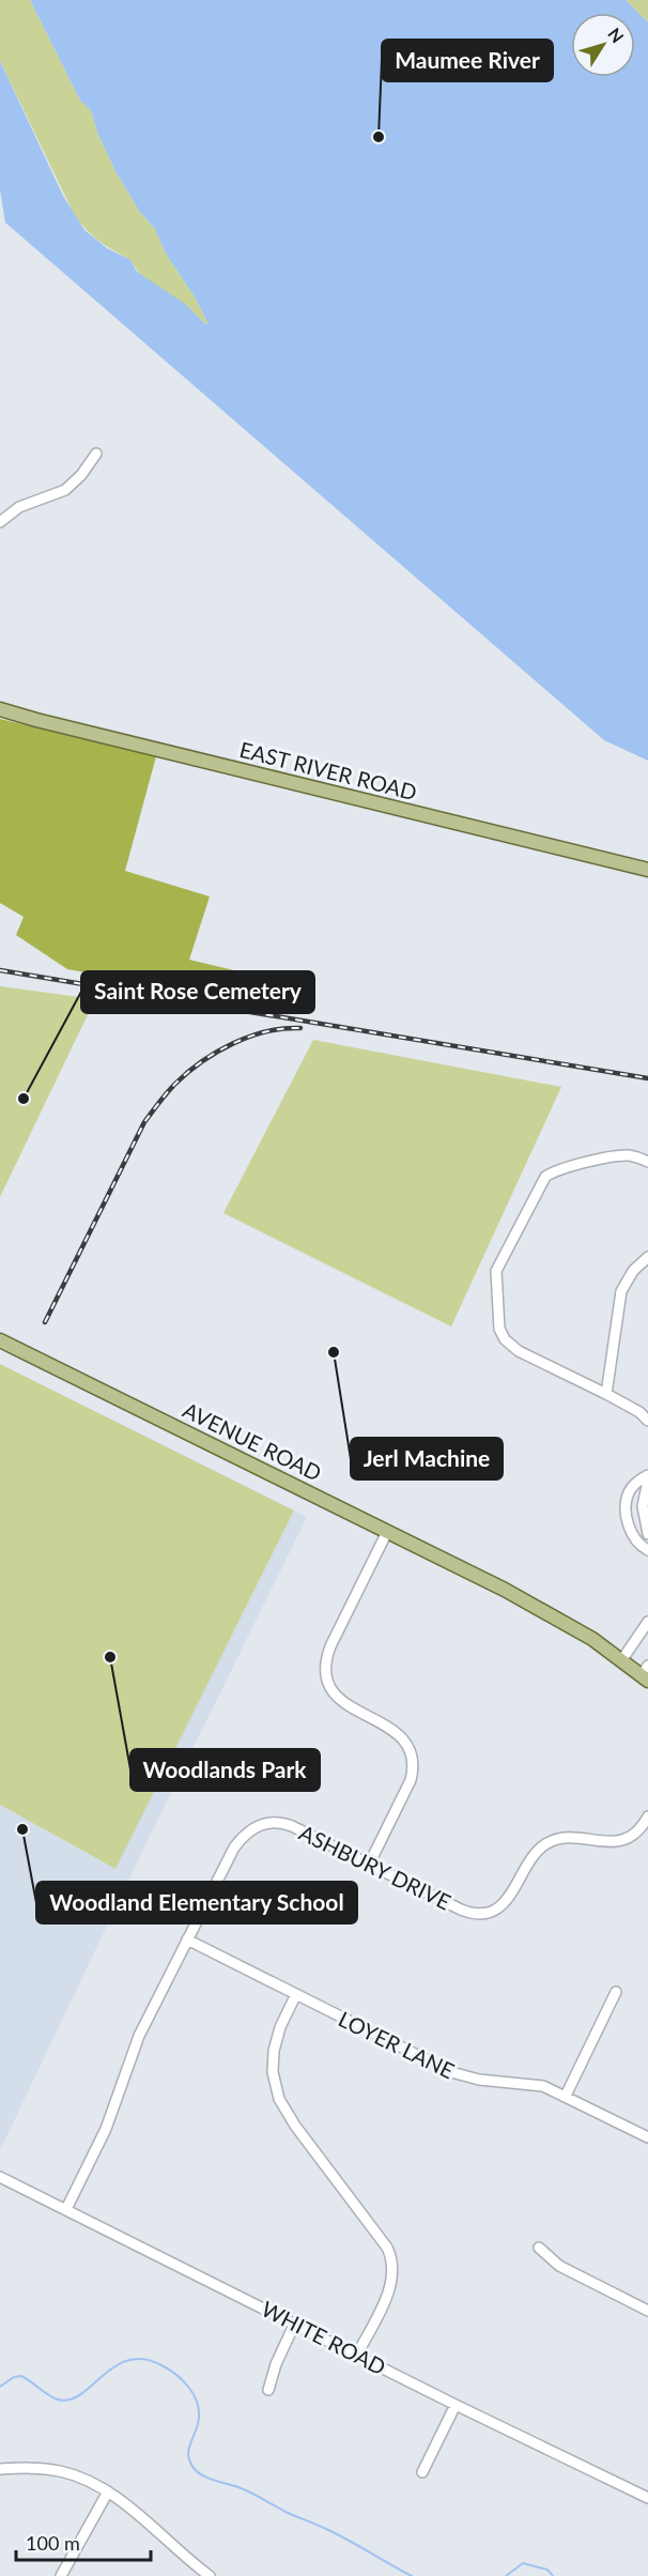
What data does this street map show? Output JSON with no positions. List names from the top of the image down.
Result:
{
  "streets": {
    "main road": ["EAST RIVER ROAD", "AVENUE ROAD"],
    "street": ["ASHBURY DRIVE", "LOYER LANE", "WHITE ROAD"]
  },
  "crossings": [
    ["ASHBURY DRIVE", "LOYER LANE"],
    ["ASHBURY DRIVE", "WHITE ROAD"]
  ],
  "places": [
    "Maumee River",
    "Saint Rose Cemetery",
    "Jerl Machine",
    "Woodlands Park",
    "Woodland Elementary School"
  ],
  "scale_bar": "100 m",
  "north": "top right"
}
